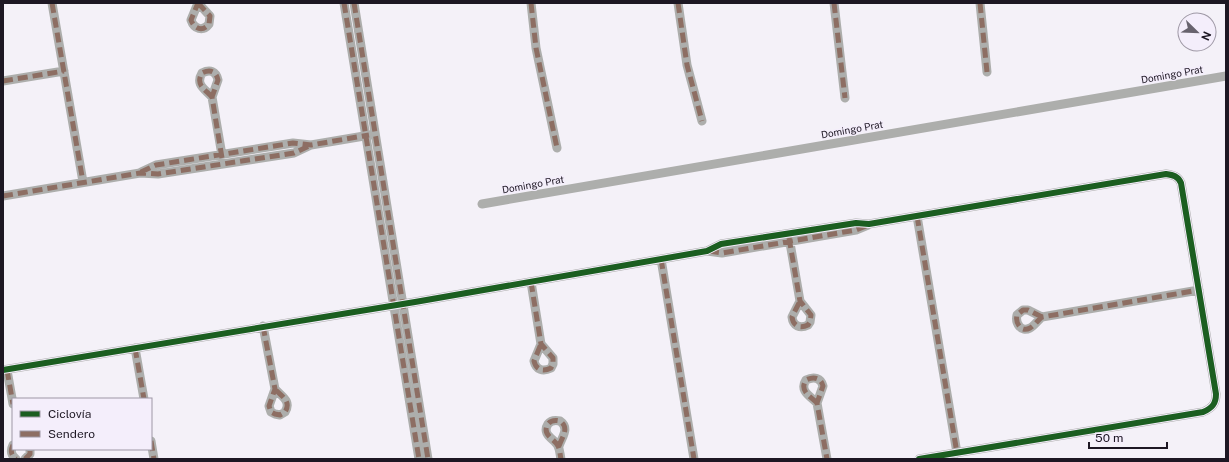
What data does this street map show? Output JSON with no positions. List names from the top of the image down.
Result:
{
  "streets": {
    "street": ["Domingo Prat"]
  },
  "legend": ["Ciclovía", "Sendero"],
  "scale_bar": "50 m",
  "north": "bottom right"
}
